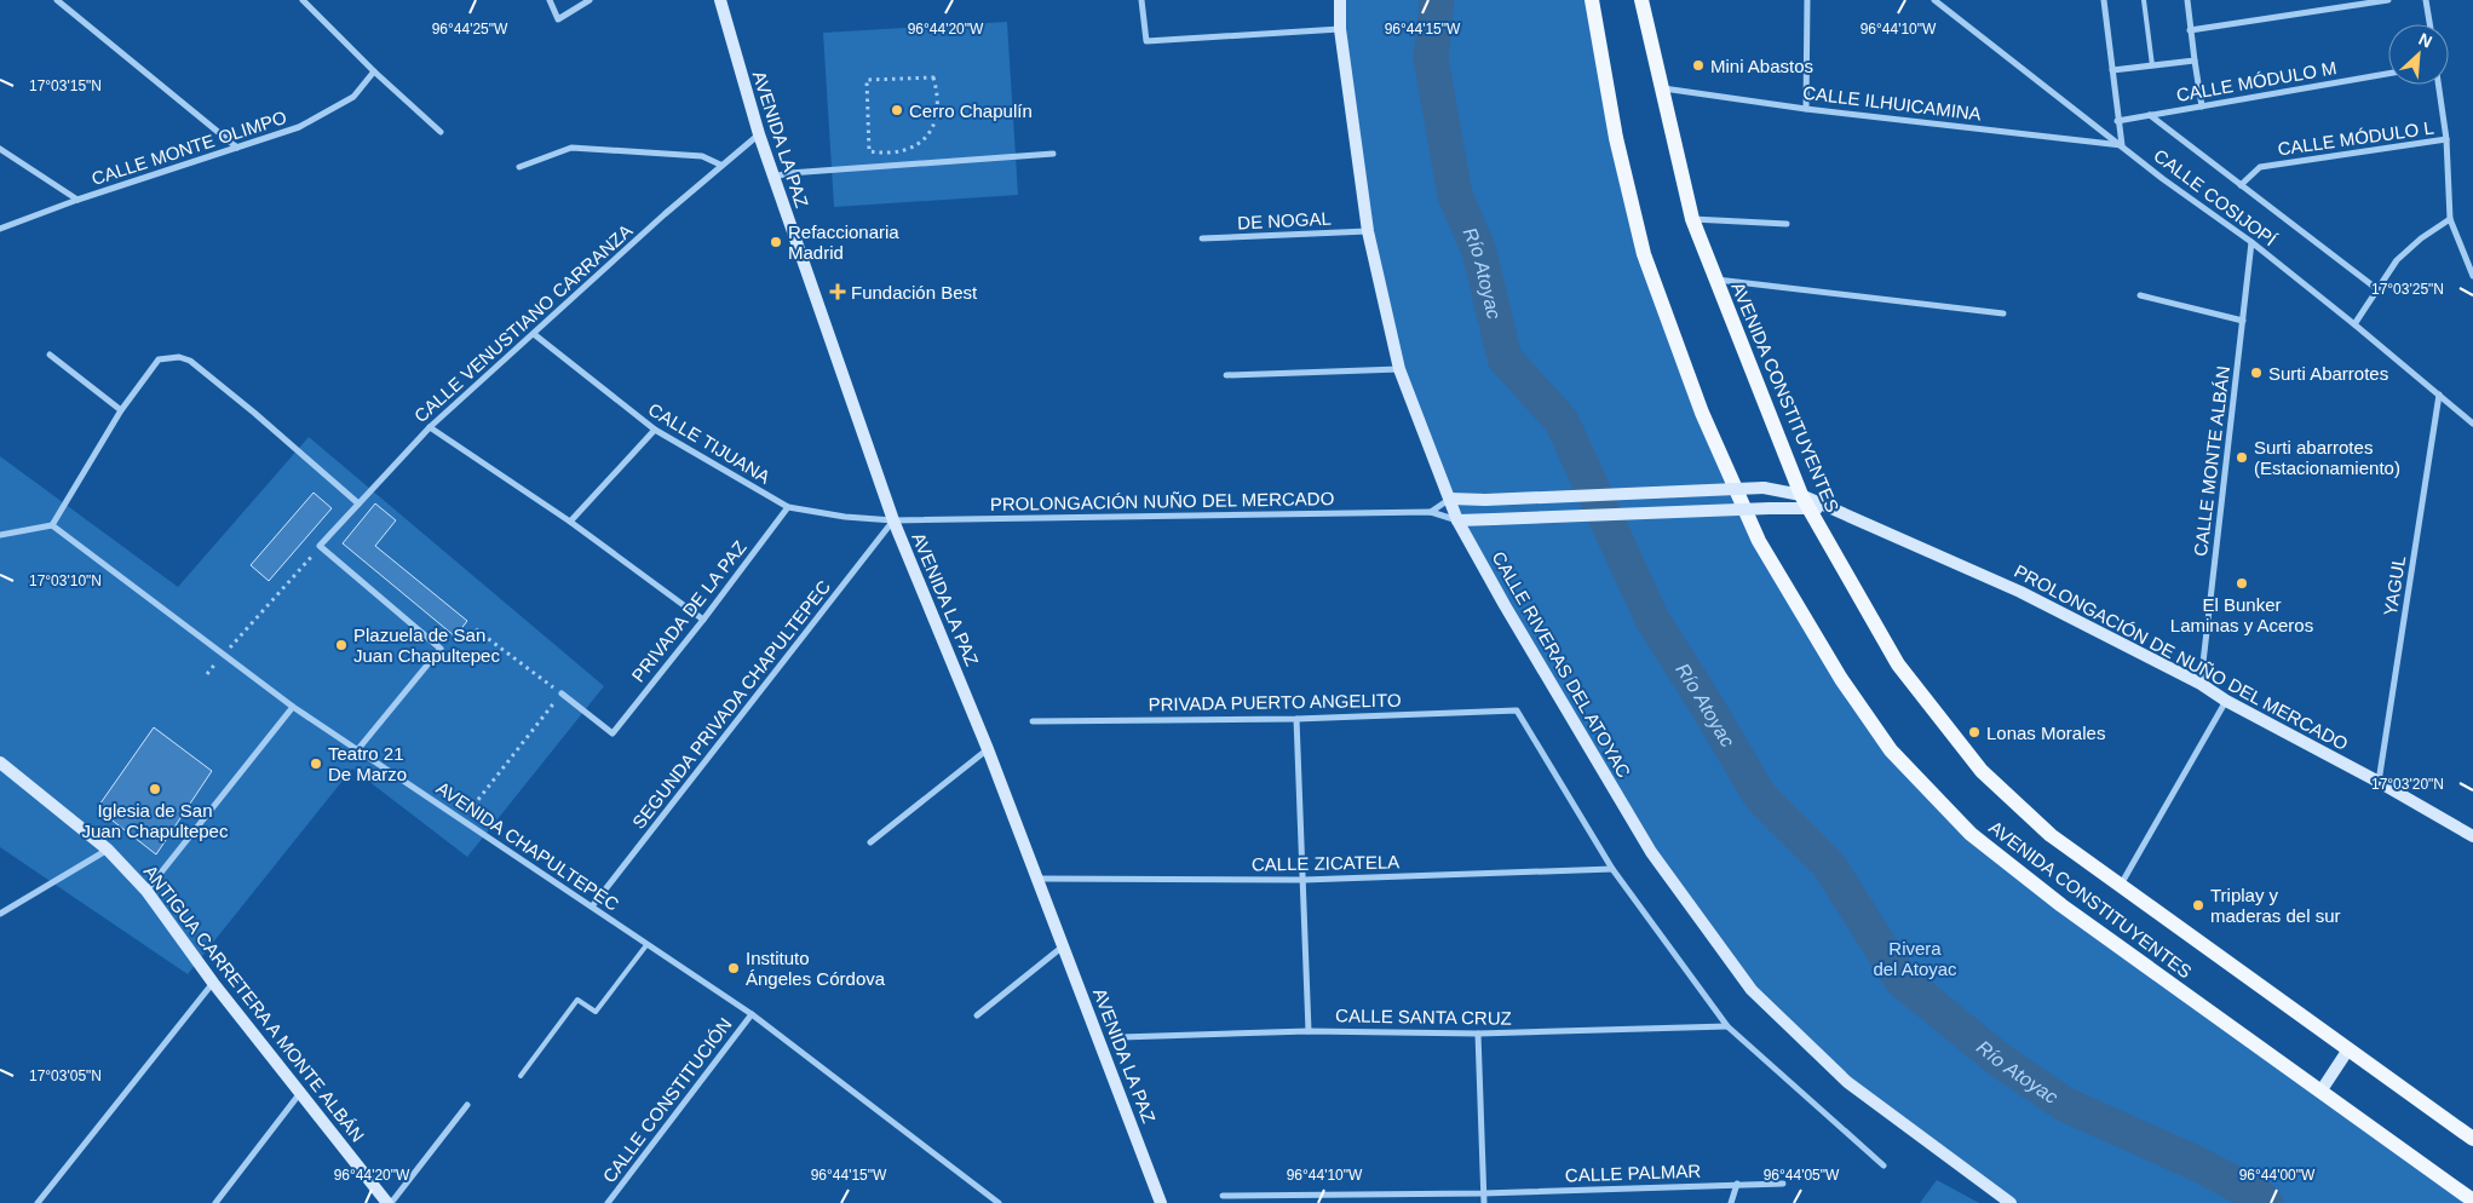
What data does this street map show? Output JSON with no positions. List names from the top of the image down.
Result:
{
  "streets": {
    "main road": ["AVENIDA CONSTITUYENTES"],
    "street": [
      "CALLE MÓDULO M",
      "CALLE ILHUICAMINA",
      "CALLE MÓDULO L",
      "AVENIDA LA PAZ",
      "CALLE MONTE OLIMPO",
      "CALLE COSIJOPÍ",
      "DE NOGAL",
      "CALLE VENUSTIANO CARRANZA",
      "CALLE TIJUANA",
      "CALLE MONTE ALBÁN",
      "PROLONGACIÓN NUÑO DEL MERCADO",
      "YAGUL",
      "PRIVADA DE LA PAZ",
      "PROLONGACIÓN DE NUÑO DEL MERCADO",
      "CALLE RIVERAS DEL ATOYAC",
      "PRIVADA PUERTO ANGELITO",
      "SEGUNDA PRIVADA CHAPULTEPEC",
      "AVENIDA CHAPULTEPEC",
      "CALLE ZICATELA",
      "ANTIGUA CARRETERA A MONTE ALBÁN",
      "CALLE SANTA CRUZ",
      "CALLE CONSTITUCIÓN",
      "CALLE PALMAR"
    ]
  },
  "crossings": [
    ["CALLE ILHUICAMINA", "CALLE COSIJOPÍ"],
    ["CALLE ILHUICAMINA", "AVENIDA CONSTITUYENTES"],
    ["AVENIDA LA PAZ", "CALLE VENUSTIANO CARRANZA"],
    ["AVENIDA LA PAZ", "CALLE TIJUANA"],
    ["AVENIDA LA PAZ", "PROLONGACIÓN NUÑO DEL MERCADO"],
    ["AVENIDA LA PAZ", "SEGUNDA PRIVADA CHAPULTEPEC"],
    ["AVENIDA LA PAZ", "CALLE ZICATELA"],
    ["CALLE COSIJOPÍ", "CALLE MONTE ALBÁN"],
    ["CALLE COSIJOPÍ", "YAGUL"],
    ["DE NOGAL", "CALLE RIVERAS DEL ATOYAC"],
    ["CALLE VENUSTIANO CARRANZA", "CALLE TIJUANA"],
    ["AVENIDA CONSTITUYENTES", "PROLONGACIÓN DE NUÑO DEL MERCADO"],
    ["CALLE TIJUANA", "PROLONGACIÓN NUÑO DEL MERCADO"],
    ["CALLE TIJUANA", "PRIVADA DE LA PAZ"],
    ["CALLE TIJUANA", "SEGUNDA PRIVADA CHAPULTEPEC"],
    ["CALLE MONTE ALBÁN", "PROLONGACIÓN DE NUÑO DEL MERCADO"],
    ["PROLONGACIÓN NUÑO DEL MERCADO", "CALLE RIVERAS DEL ATOYAC"],
    ["PROLONGACIÓN NUÑO DEL MERCADO", "SEGUNDA PRIVADA CHAPULTEPEC"],
    ["YAGUL", "PROLONGACIÓN DE NUÑO DEL MERCADO"],
    ["PRIVADA PUERTO ANGELITO", "CALLE ZICATELA"],
    ["SEGUNDA PRIVADA CHAPULTEPEC", "AVENIDA CHAPULTEPEC"],
    ["AVENIDA CHAPULTEPEC", "CALLE CONSTITUCIÓN"]
  ],
  "water": ["Río Atoyac"],
  "parks": ["Rivera del Atoyac"],
  "places": {
    "other": [
      "Mini Abastos",
      "Cerro Chapulín",
      "Refaccionaria Madrid",
      "Surti Abarrotes",
      "Surti abarrotes (Estacionamiento)",
      "El Bunker Laminas y Aceros",
      "Plazuela de San Juan Chapultepec",
      "Lonas Morales",
      "Teatro 21 De Marzo",
      "Iglesia de San Juan Chapultepec",
      "Triplay y maderas del sur",
      "Instituto Ángeles Córdova"
    ],
    "health": ["Fundación Best"]
  },
  "north": "top right",
  "coordinates": [
    "96°44'25\"W",
    "96°44'20\"W",
    "96°44'15\"W",
    "96°44'10\"W",
    "17°03'15\"N",
    "17°03'25\"N",
    "17°03'10\"N",
    "17°03'20\"N",
    "17°03'05\"N",
    "96°44'05\"W",
    "96°44'00\"W"
  ]
}
